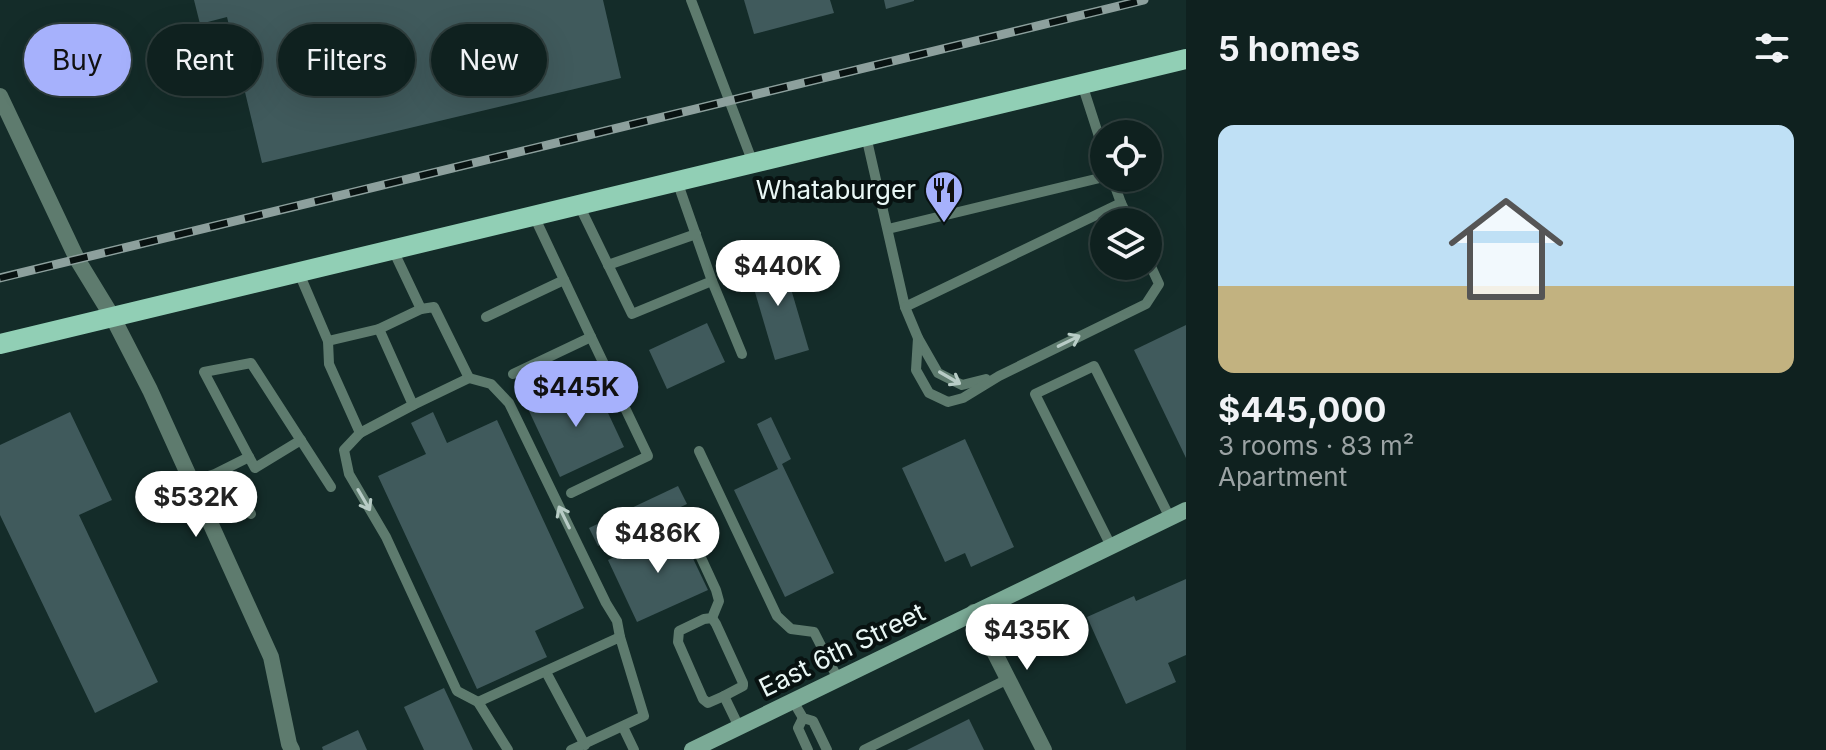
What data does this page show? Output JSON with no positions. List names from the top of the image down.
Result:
{
  "streets": {
    "street": ["East 6th Street"]
  },
  "places": {
    "restaurant": ["Whataburger"]
  },
  "page": {
    "heading": "5 homes",
    "chip": [
      "Buy",
      "Rent",
      "Filters",
      "New"
    ],
    "list": [
      {
        "name": "$445,000",
        "note": "3 rooms · 83 m² · Apartment"
      }
    ],
    "price": [
      "$440K",
      "$445K",
      "$532K",
      "$486K",
      "$435K"
    ]
  }
}
